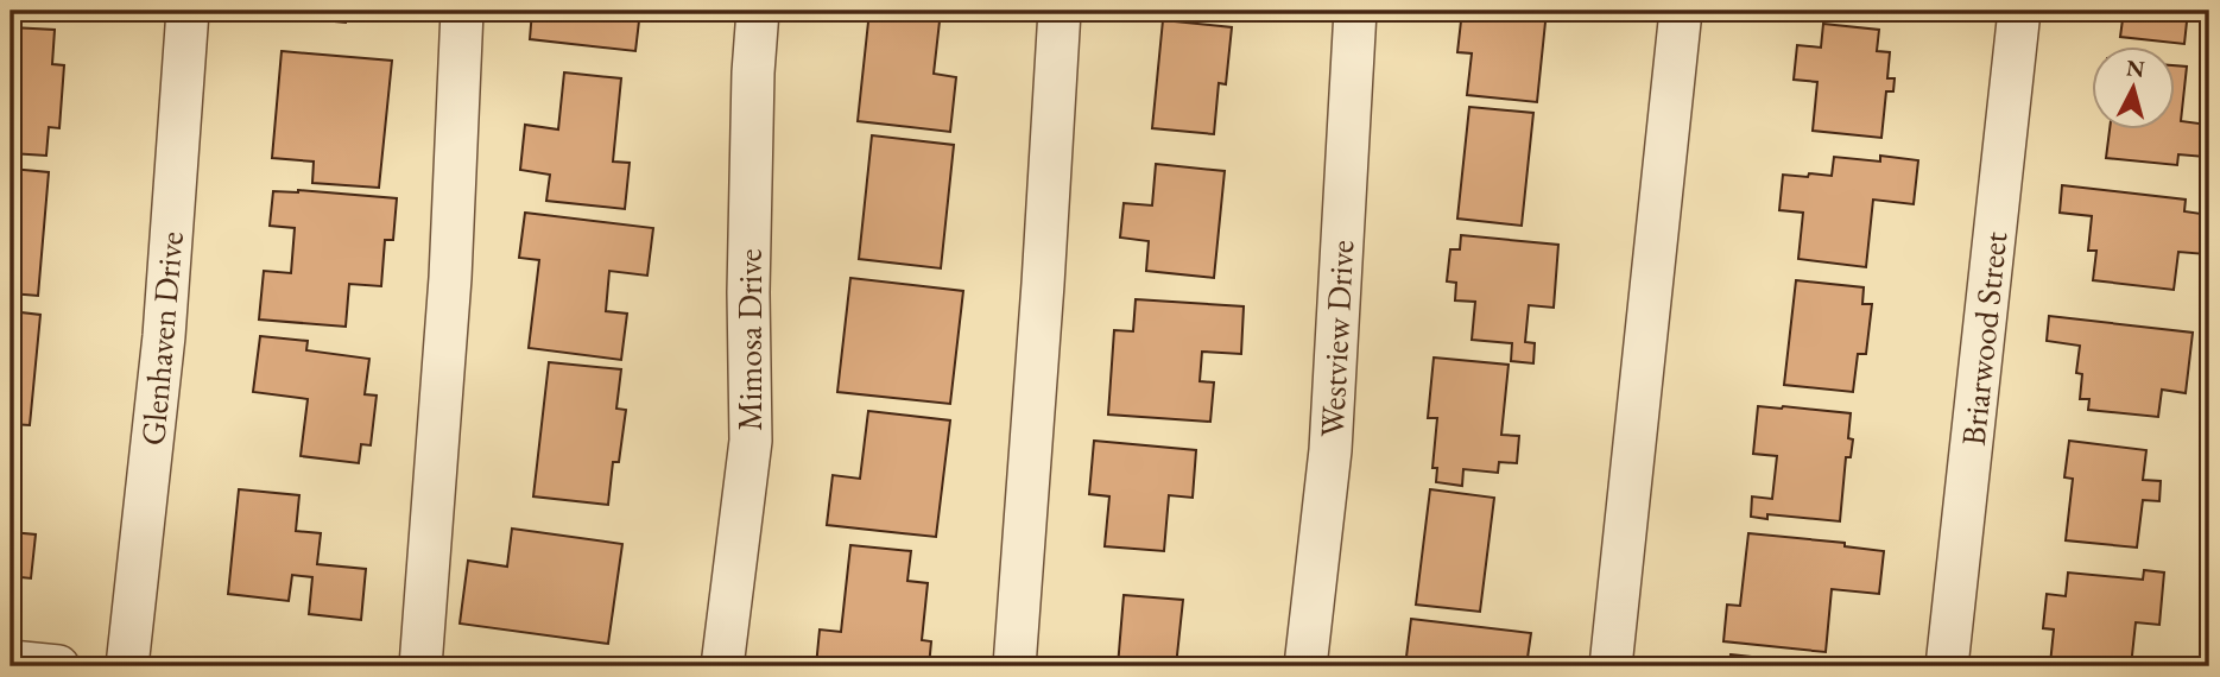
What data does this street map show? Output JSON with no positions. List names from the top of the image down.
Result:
{
  "streets": {
    "street": [
      "Glenhaven Drive",
      "Westview Drive",
      "Briarwood Street",
      "Mimosa Drive"
    ]
  },
  "north": "top"
}
